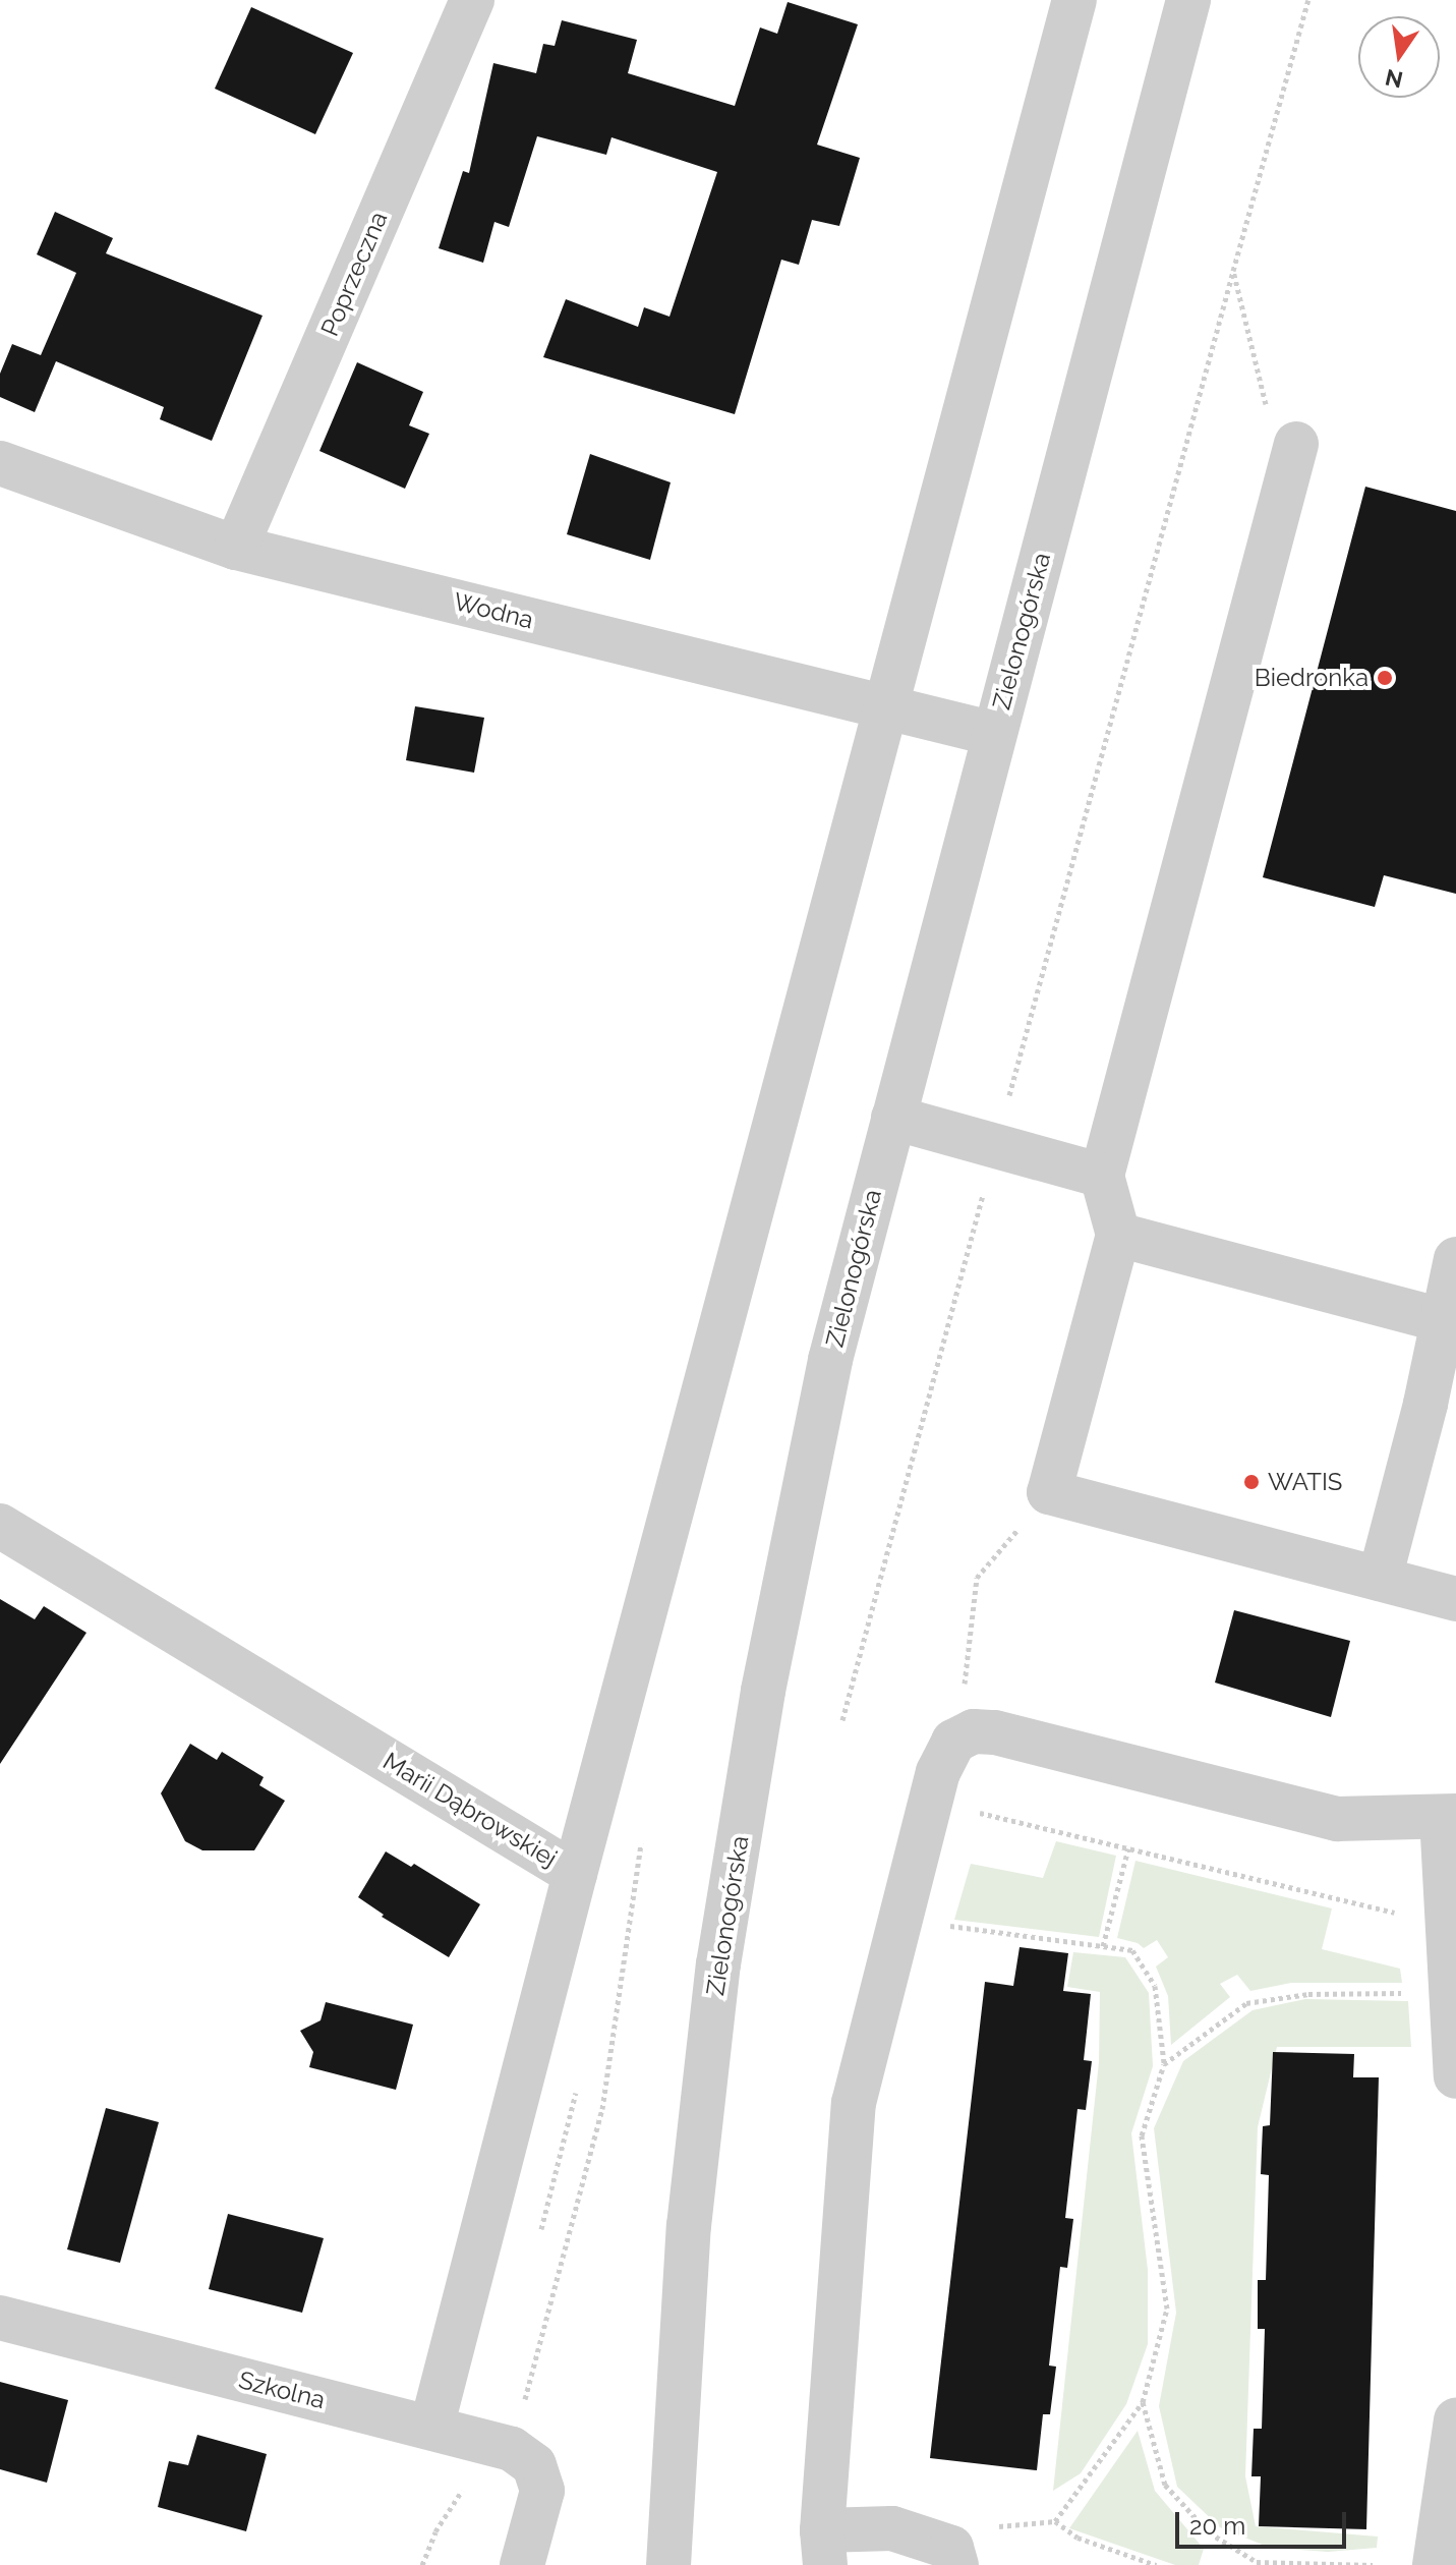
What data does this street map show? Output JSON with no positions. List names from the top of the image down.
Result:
{
  "streets": {
    "street": [
      "Poprzeczna",
      "Wodna",
      "Zielonogórska",
      "Marii Dąbrowskiej",
      "Szkolna"
    ]
  },
  "crossings": [
    ["Poprzeczna", "Wodna"],
    ["Wodna", "Zielonogórska"],
    ["Marii Dąbrowskiej", "Szkolna"]
  ],
  "places": ["Biedronka", "WATIS"],
  "scale_bar": "20 m",
  "north": "bottom"
}
